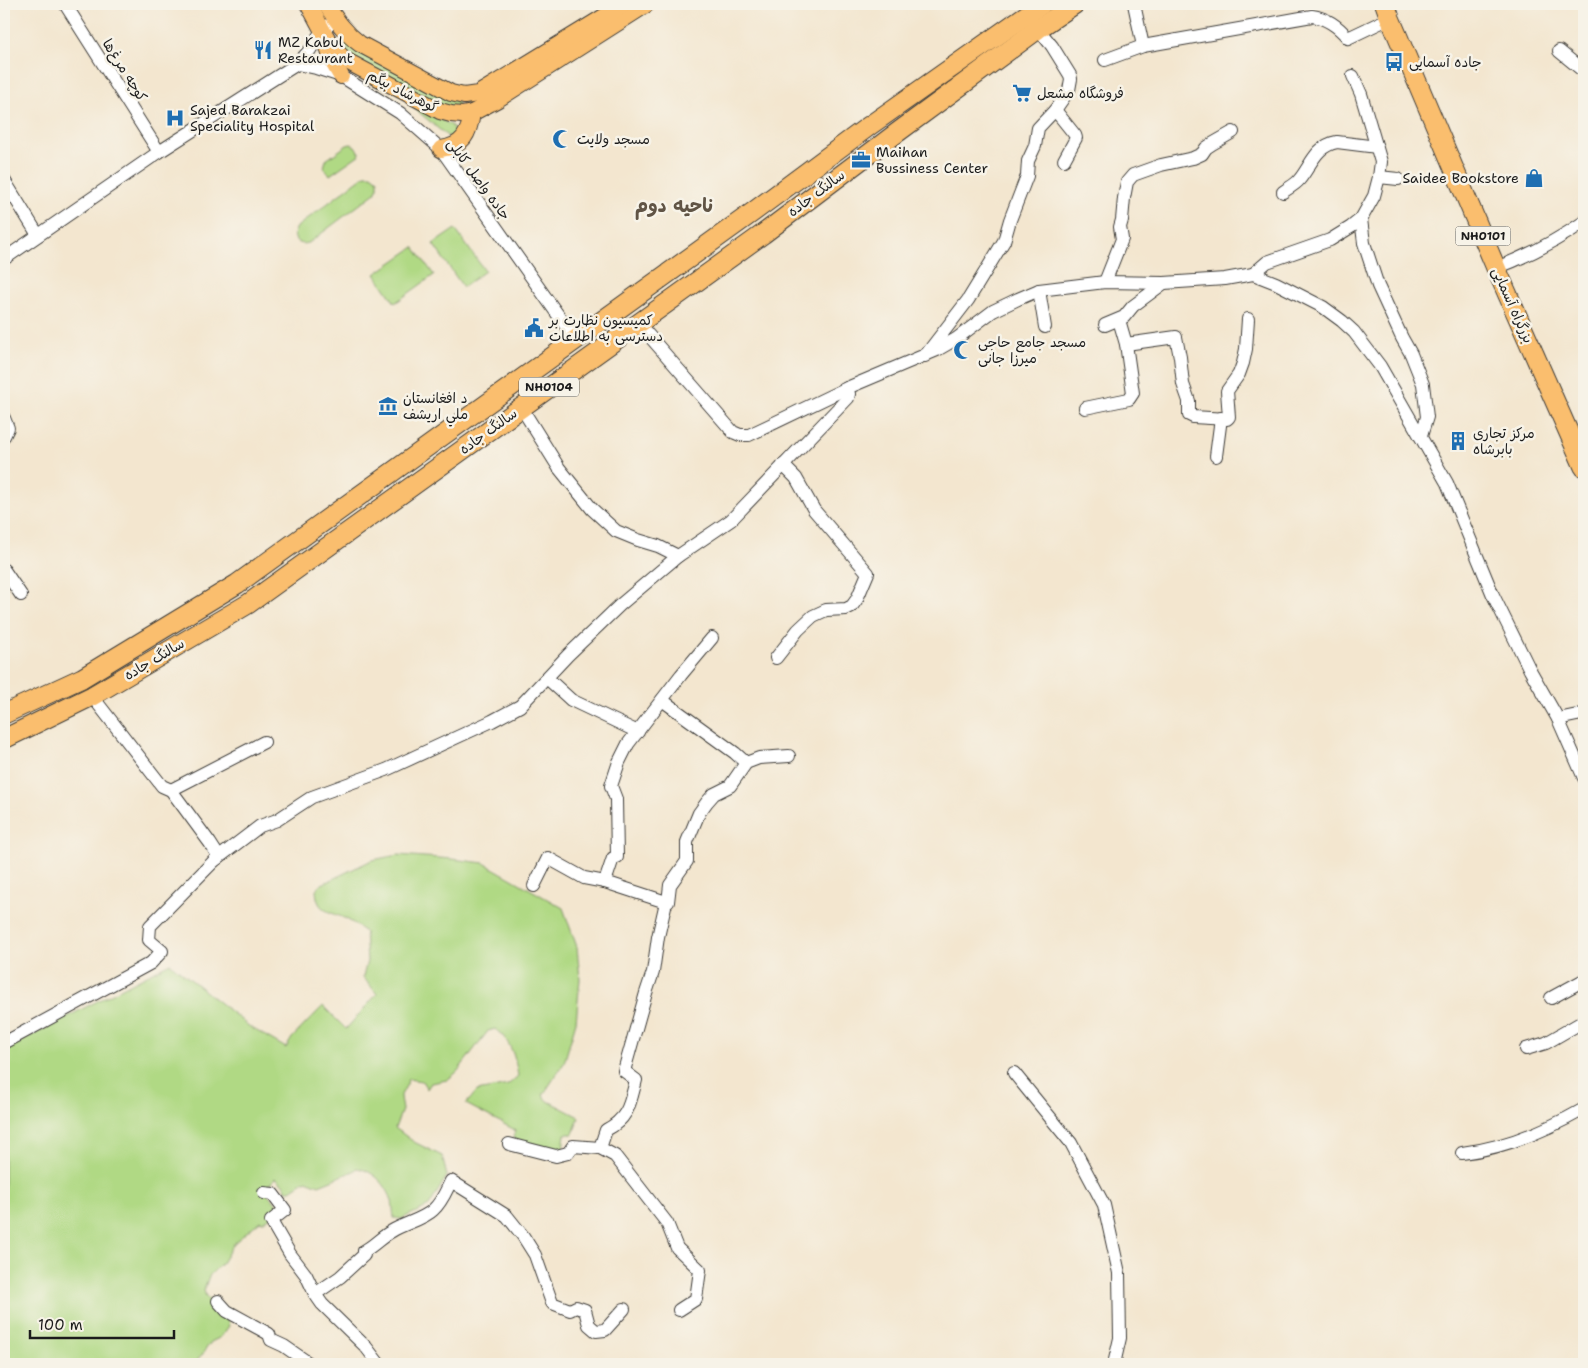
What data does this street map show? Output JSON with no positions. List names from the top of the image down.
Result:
{
  "streets": {
    "highway": [
      "سالنگ جاده",
      "NH0101",
      "بزرگراه آسمایی",
      "NH0104"
    ],
    "main road": ["گوهرشاد بیگم"],
    "street": ["کوچه مرغ‌ها", "جاده واصل کابلی"]
  },
  "crossings": [
    ["جاده واصل کابلی", "سالنگ جاده"]
  ],
  "districts": ["ناحیه دوم"],
  "places": {
    "restaurant": ["MZ Kabul Restaurant"],
    "bus stop": ["جاده آسمایی"],
    "supermarket": ["فروشگاه مشعل"],
    "hospital": ["Sajed Barakzai Speciality Hospital"],
    "mosque": ["مسجد ولایت", "مسجد جامع حاجی میرزا جانی"],
    "office": ["Maihan Bussiness Center"],
    "shop": ["Saidee Bookstore"],
    "public building": ["کمیسیون نظارت بر دسترسی به اطلاعات"],
    "museum": ["د افغانستان ملي اریشف"],
    "building": ["مرکز تجاری بابرشاه"]
  },
  "scale_bar": "100 m"
}
